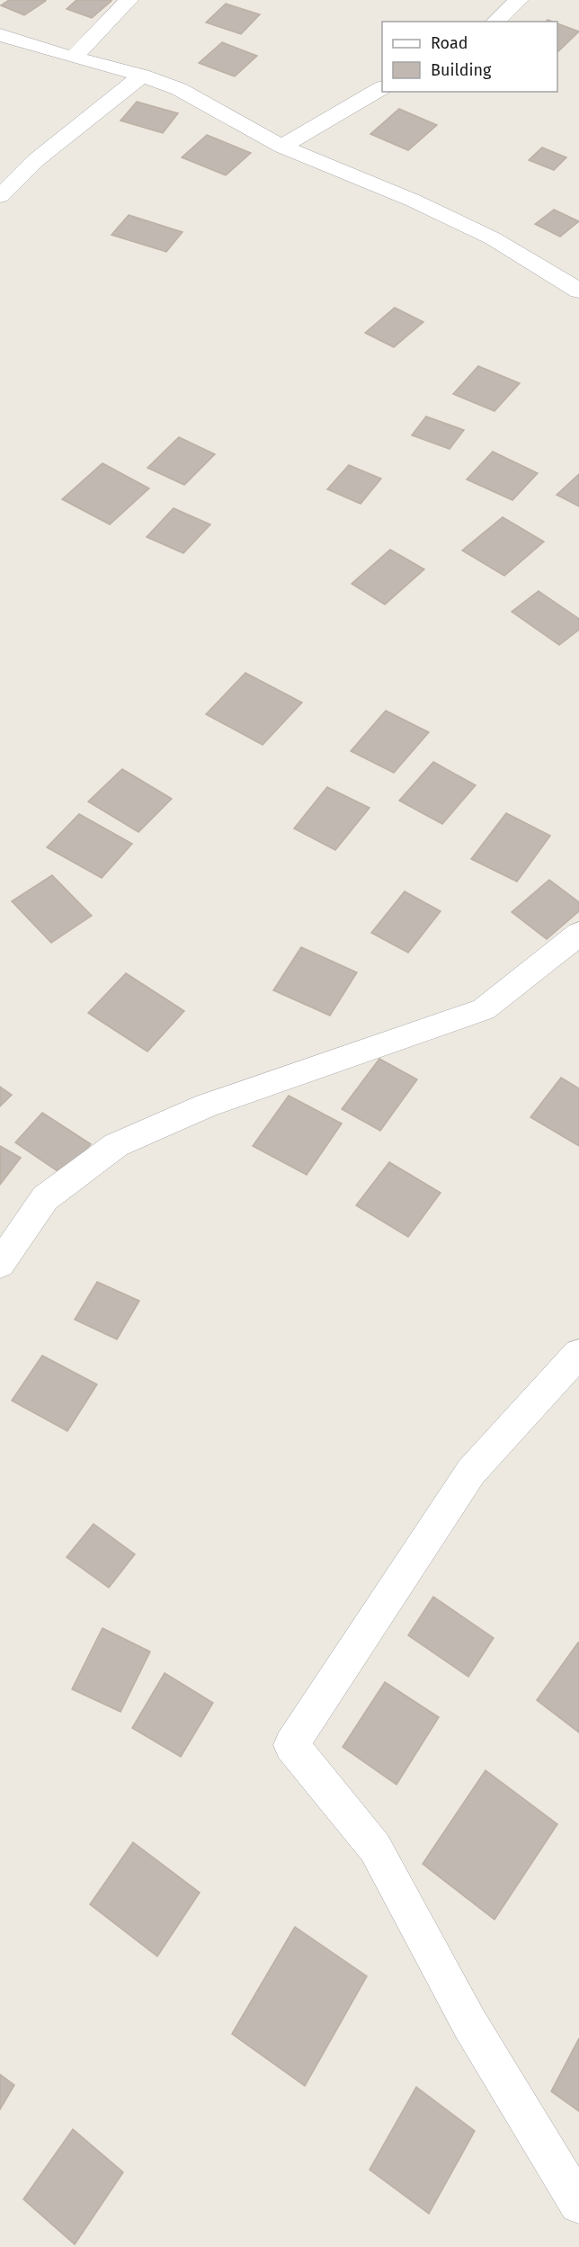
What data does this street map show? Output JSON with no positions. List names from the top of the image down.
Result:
{
  "legend": ["Road", "Building"]
}
